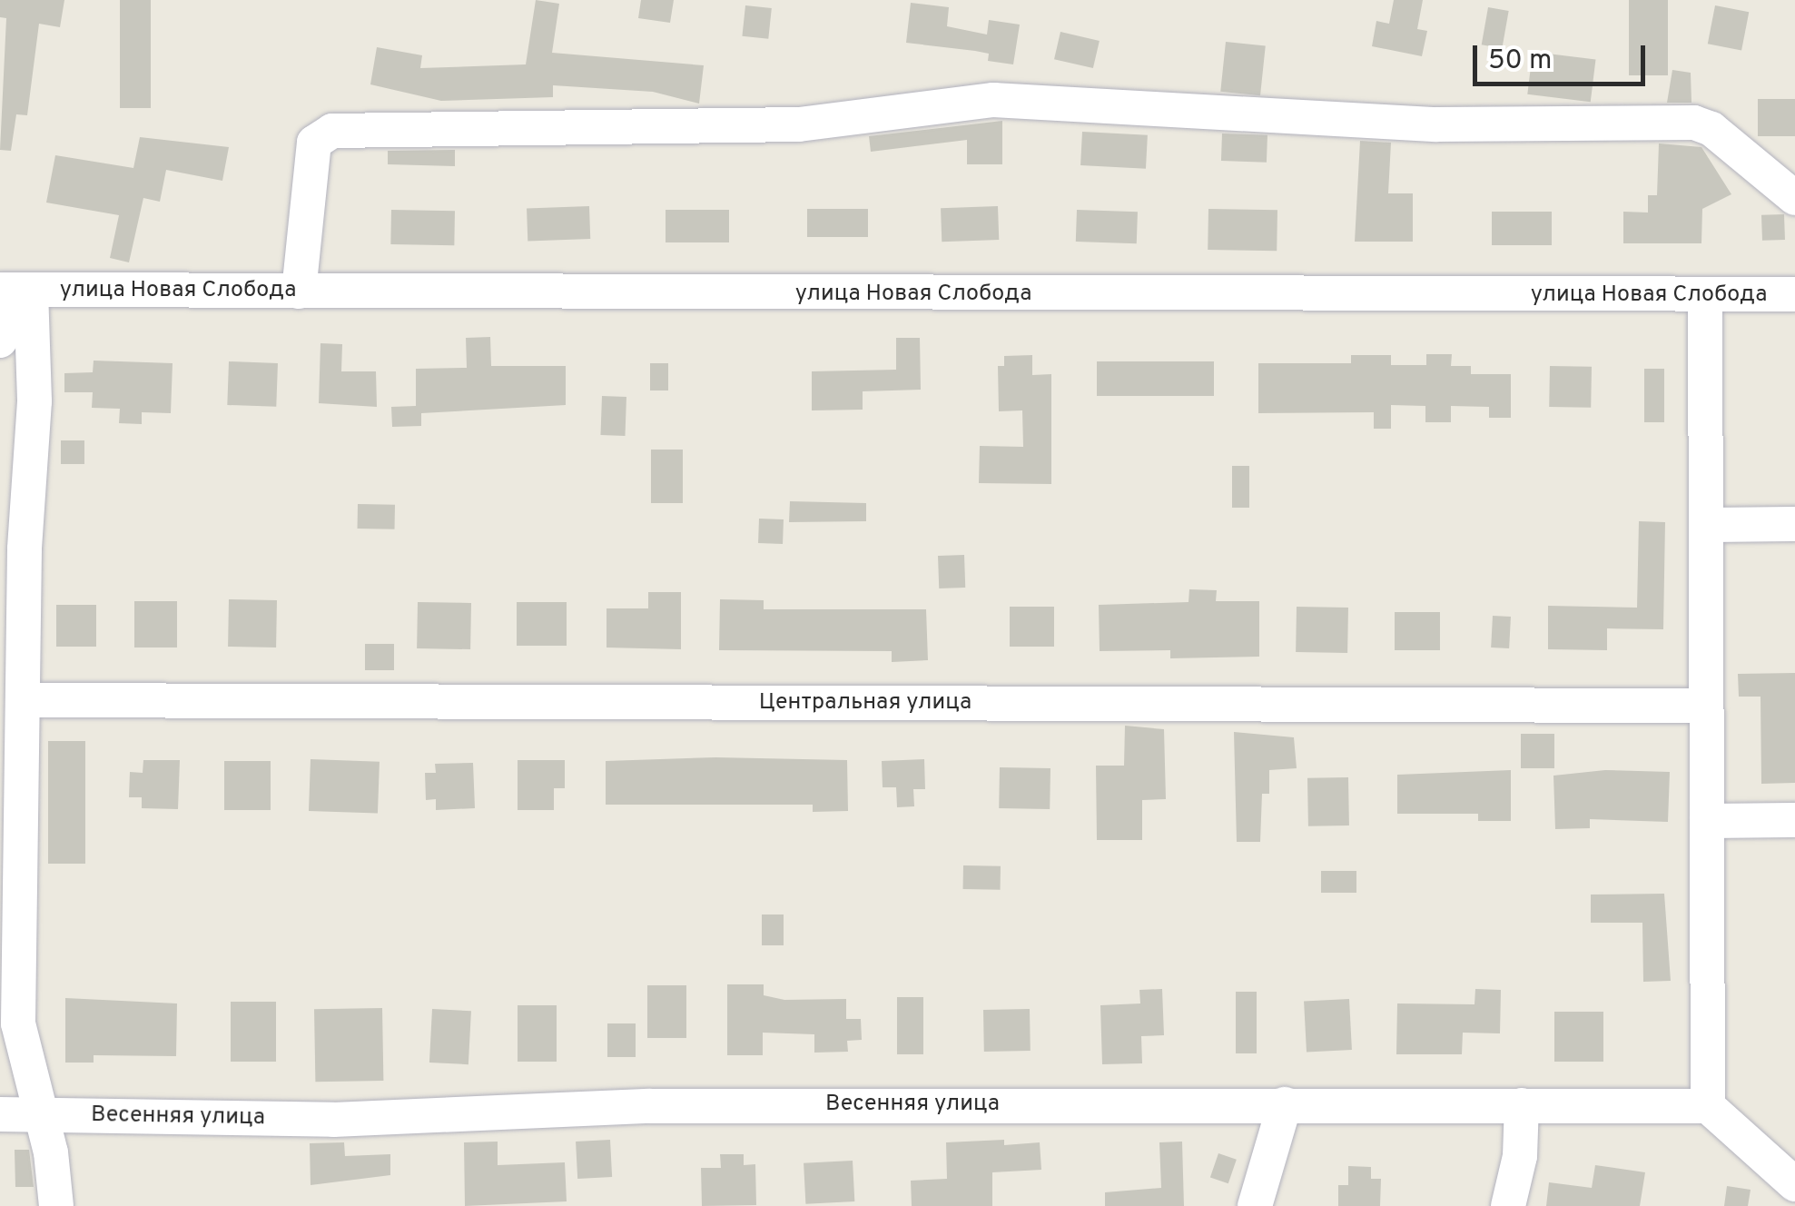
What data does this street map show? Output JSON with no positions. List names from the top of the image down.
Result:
{
  "streets": {
    "street": ["улица Новая Слобода", "Центральная улица", "Весенняя улица"]
  },
  "scale_bar": "50 m"
}
